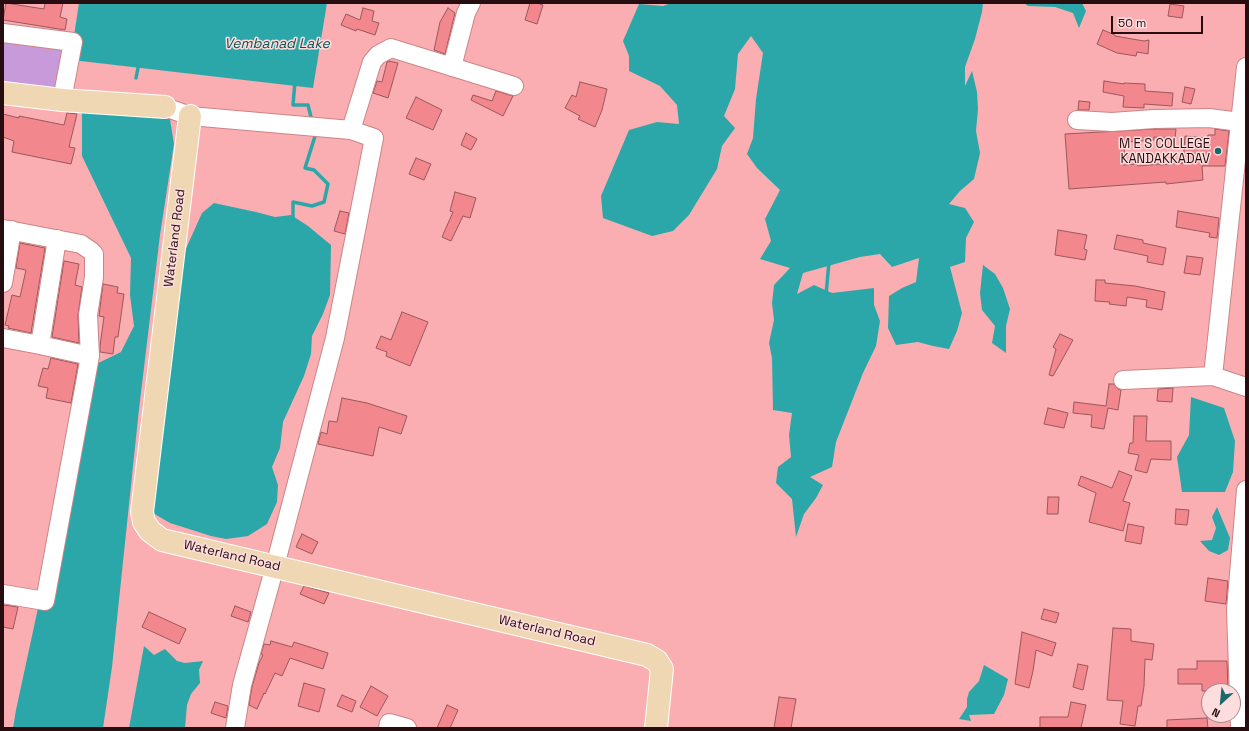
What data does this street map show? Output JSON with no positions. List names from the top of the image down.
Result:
{
  "streets": {
    "main road": ["Waterland Road"]
  },
  "water": ["Vembanad Lake"],
  "places": ["M E S COLLEGE KANDAKKADAV"],
  "scale_bar": "50 m",
  "north": "bottom left"
}
